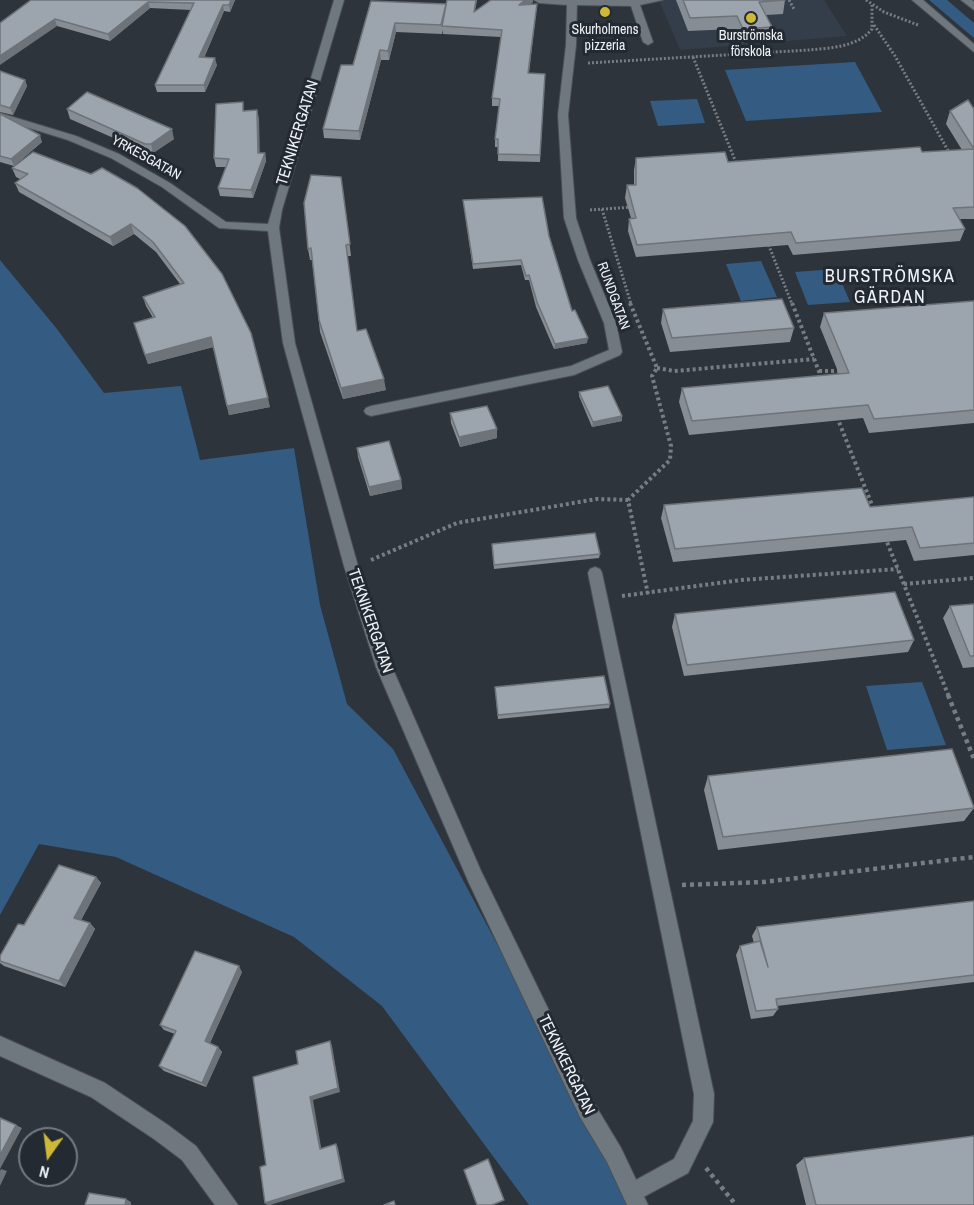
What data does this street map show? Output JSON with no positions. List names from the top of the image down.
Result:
{
  "streets": {
    "street": ["TEKNIKERGATAN", "YRKESGATAN", "RUNDGATAN"]
  },
  "crossings": [
    ["TEKNIKERGATAN", "YRKESGATAN"]
  ],
  "districts": ["BURSTRÖMSKA GÄRDAN"],
  "places": ["Skurholmens pizzeria", "Burströmska förskola"],
  "north": "bottom"
}
